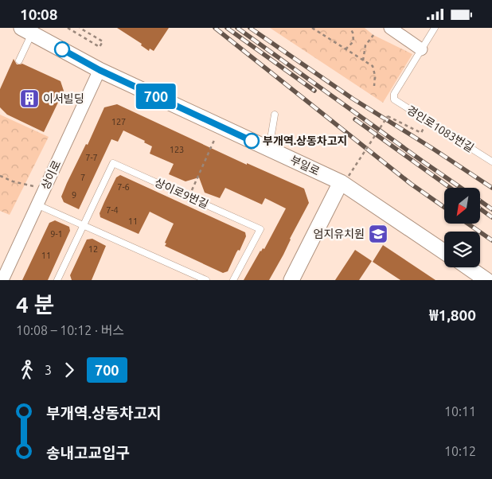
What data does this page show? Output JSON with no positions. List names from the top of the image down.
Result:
{
  "streets": {
    "street": ["부일로", "상이로"],
    "lane": ["경인로1083번길", "상이로9번길"]
  },
  "crossings": [
    ["부일로", "상이로"]
  ],
  "places": {
    "building": ["이서빌딩"],
    "other": ["부개역.상동차고지"],
    "school or university": ["엄지유치원"]
  },
  "lines": ["bus line 700"],
  "house_numbers": [
    "127",
    "123",
    "7-7",
    "7",
    "7-6",
    "9",
    "7-4",
    "11",
    "9-1",
    "12",
    "11"
  ],
  "north": "bottom left",
  "page": {
    "status": "10:08",
    "on_map": "700",
    "heading": ["4 분", "10:08 – 10:12 · 버스", "₩1,800"],
    "legs": ["3", "700"],
    "list": [
      {
        "name": "부개역.상동차고지",
        "value": "10:11"
      },
      {
        "name": "송내고교입구",
        "value": "10:12"
      }
    ]
  }
}
